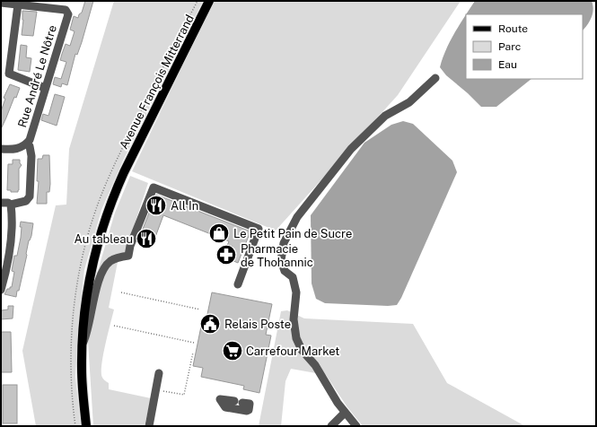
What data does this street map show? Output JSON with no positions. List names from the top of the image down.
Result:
{
  "streets": {
    "main road": ["Avenue François Mitterrand"],
    "street": ["Rue André Le Nôtre"]
  },
  "places": {
    "restaurant": ["All In", "Au tableau"],
    "shop": ["Le Petit Pain de Sucre"],
    "pharmacy": ["Pharmacie de Thohannic"],
    "public building": ["Relais Poste"],
    "supermarket": ["Carrefour Market"]
  },
  "legend": ["Route", "Parc", "Eau"]
}
